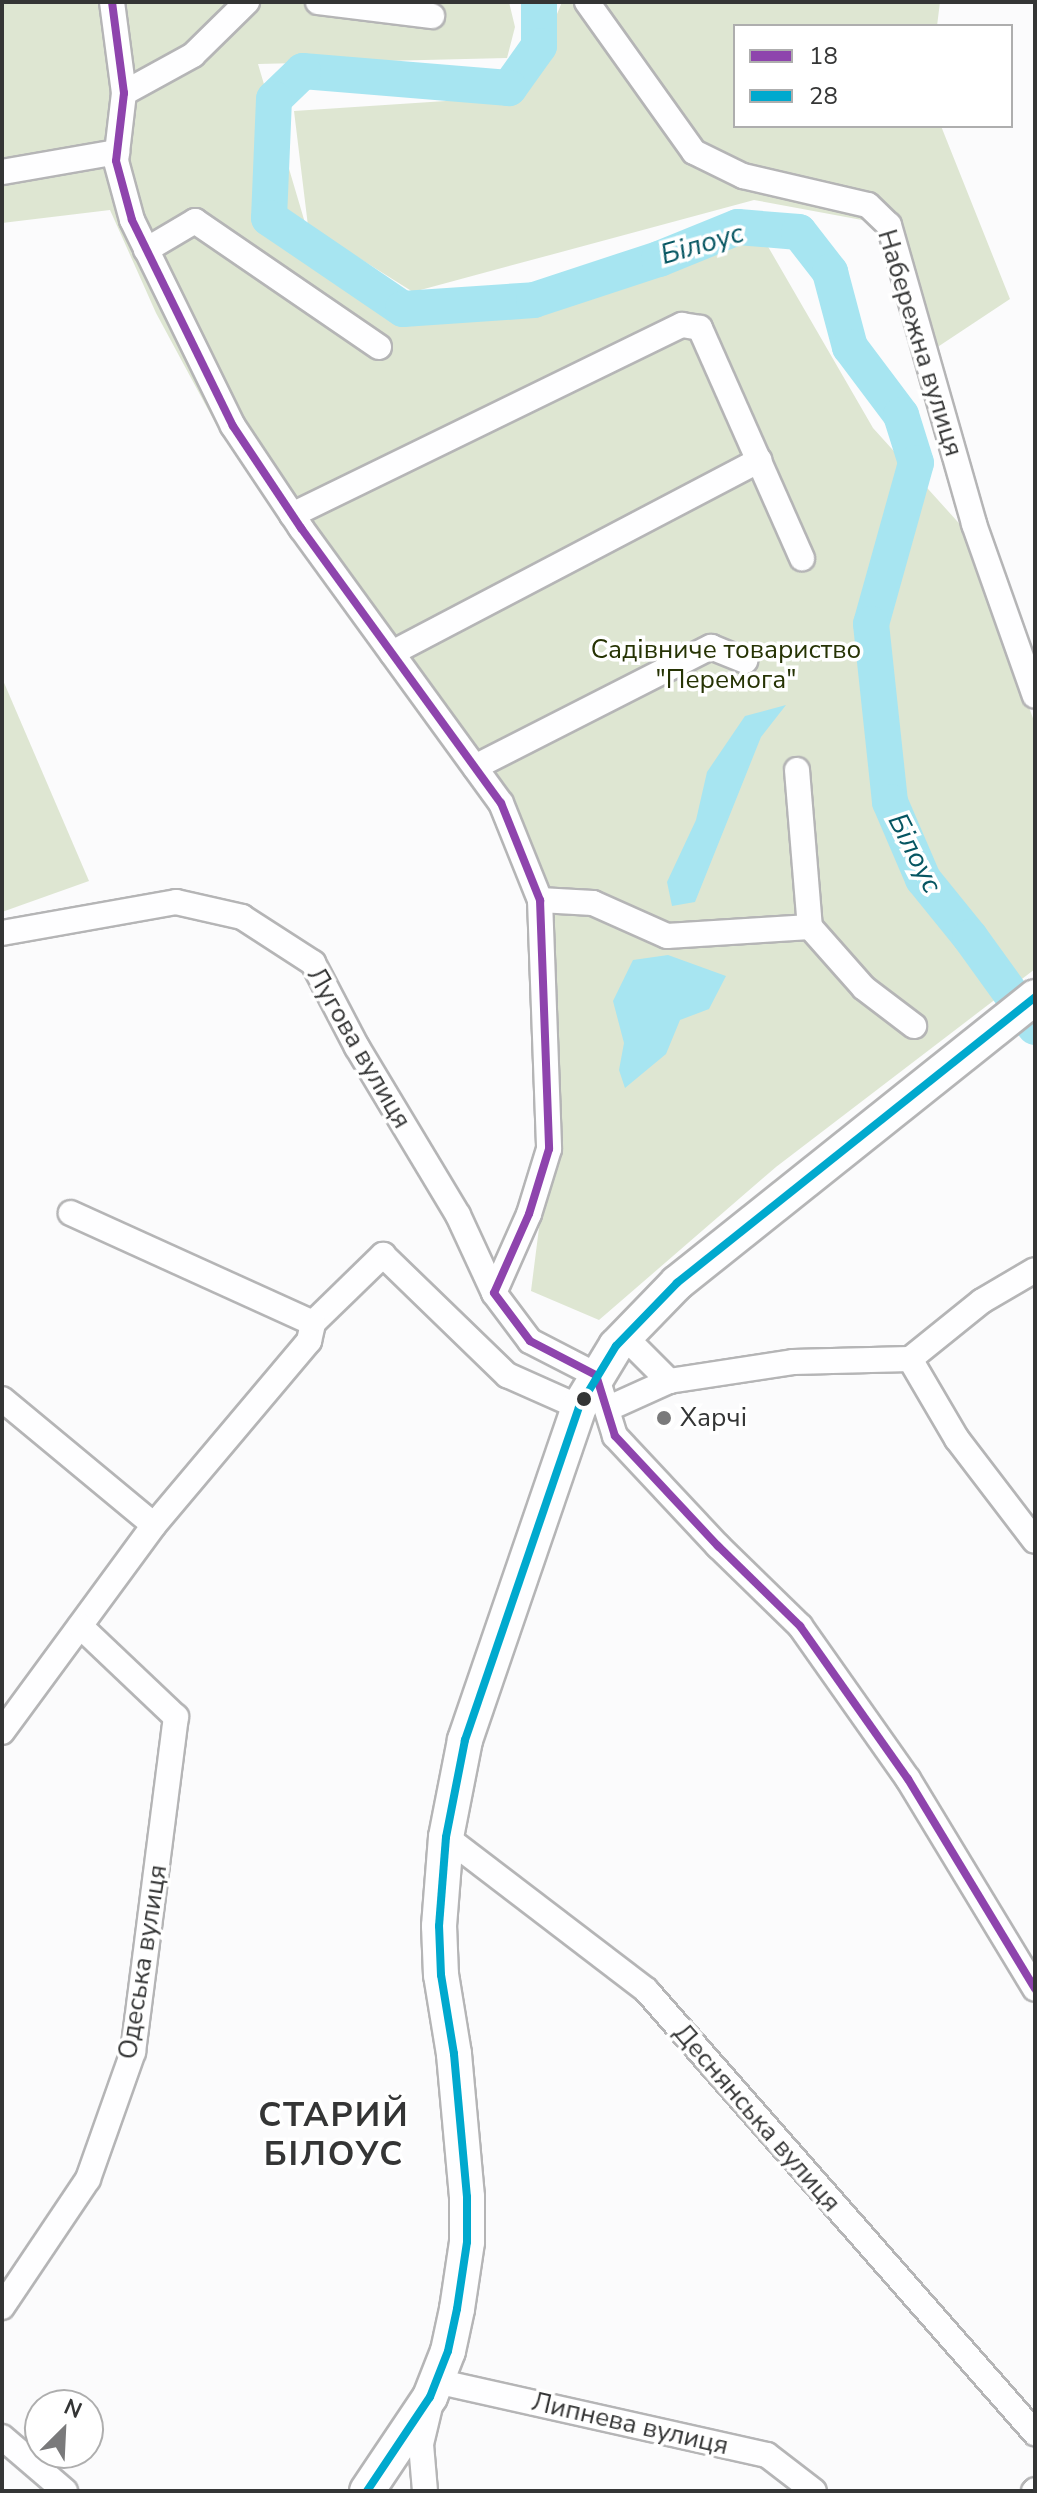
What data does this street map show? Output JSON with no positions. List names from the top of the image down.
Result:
{
  "streets": {
    "street": [
      "Набережна вулиця",
      "Лугова вулиця",
      "Одеська вулиця",
      "Деснянська вулиця",
      "Липнева вулиця"
    ]
  },
  "districts": ["СТАРИЙ БІЛОУС"],
  "water": ["Білоус"],
  "parks": ["Садівниче товариство \"Перемога\""],
  "places": ["Харчі"],
  "lines": ["transit line 18", "transit line 28"],
  "legend": ["18", "28"],
  "north": "top right"
}
